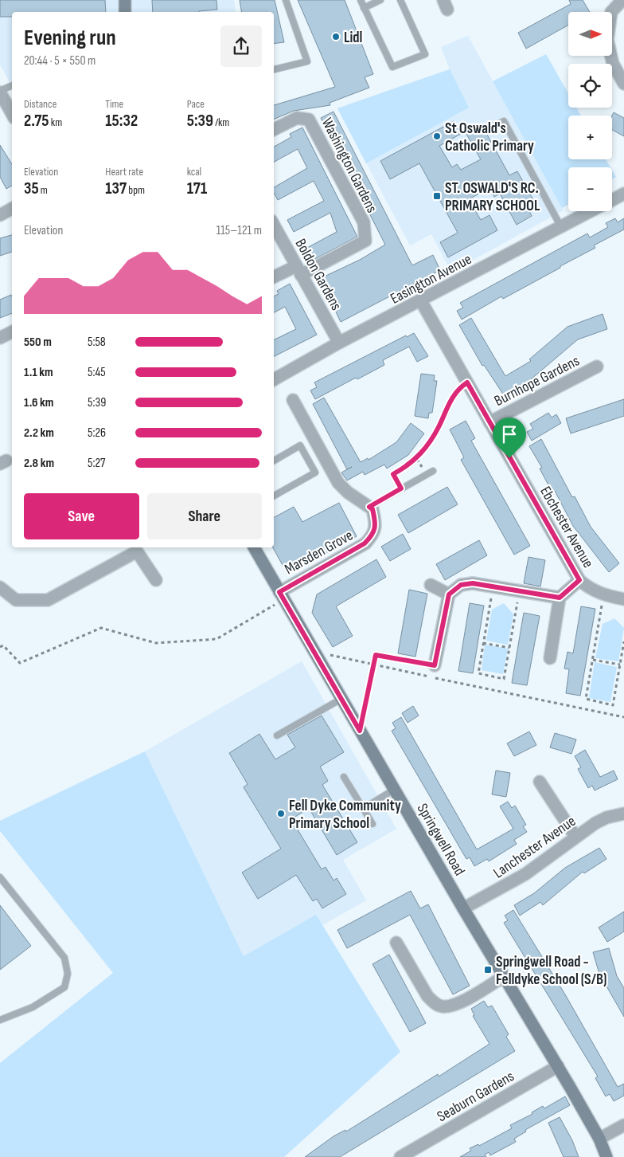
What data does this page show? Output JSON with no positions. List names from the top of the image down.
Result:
{
  "streets": {
    "main road": ["Springwell Road"],
    "street": [
      "Washington Gardens",
      "Boldon Gardens",
      "Easington Avenue",
      "Burnhope Gardens",
      "Ebchester Avenue",
      "Marsden Grove",
      "Lanchester Avenue",
      "Seaburn Gardens"
    ]
  },
  "crossings": [
    ["Washington Gardens", "Boldon Gardens"],
    ["Boldon Gardens", "Easington Avenue"],
    ["Easington Avenue", "Ebchester Avenue"],
    ["Burnhope Gardens", "Ebchester Avenue"],
    ["Marsden Grove", "Springwell Road"],
    ["Springwell Road", "Lanchester Avenue"],
    ["Springwell Road", "Seaburn Gardens"]
  ],
  "places": {
    "other": ["Lidl", "St Oswald's Catholic Primary", "Fell Dyke Community Primary School"],
    "transit": ["ST. OSWALD'S RC. PRIMARY SCHOOL", "Springwell Road - Felldyke School (S/B)"]
  },
  "north": "right",
  "page": {
    "map_buttons": ["+", "−"],
    "heading": ["Evening run", "20:44 · 5 × 550 m"],
    "stats": [
      ["Distance", "2.75 km"],
      ["Time", "15:32"],
      ["Pace", "5:39 /km"],
      ["Elevation", "35 m"],
      ["Heart rate", "137 bpm"],
      ["kcal", "171"]
    ],
    "chart": ["Elevation", "115–121 m"],
    "list": [
      {
        "name": "550 m",
        "note": "5:58"
      },
      {
        "name": "1.1 km",
        "note": "5:45"
      },
      {
        "name": "1.6 km",
        "note": "5:39"
      },
      {
        "name": "2.2 km",
        "note": "5:26"
      },
      {
        "name": "2.8 km",
        "note": "5:27"
      }
    ],
    "buttons": ["Save", "Share"]
  }
}
